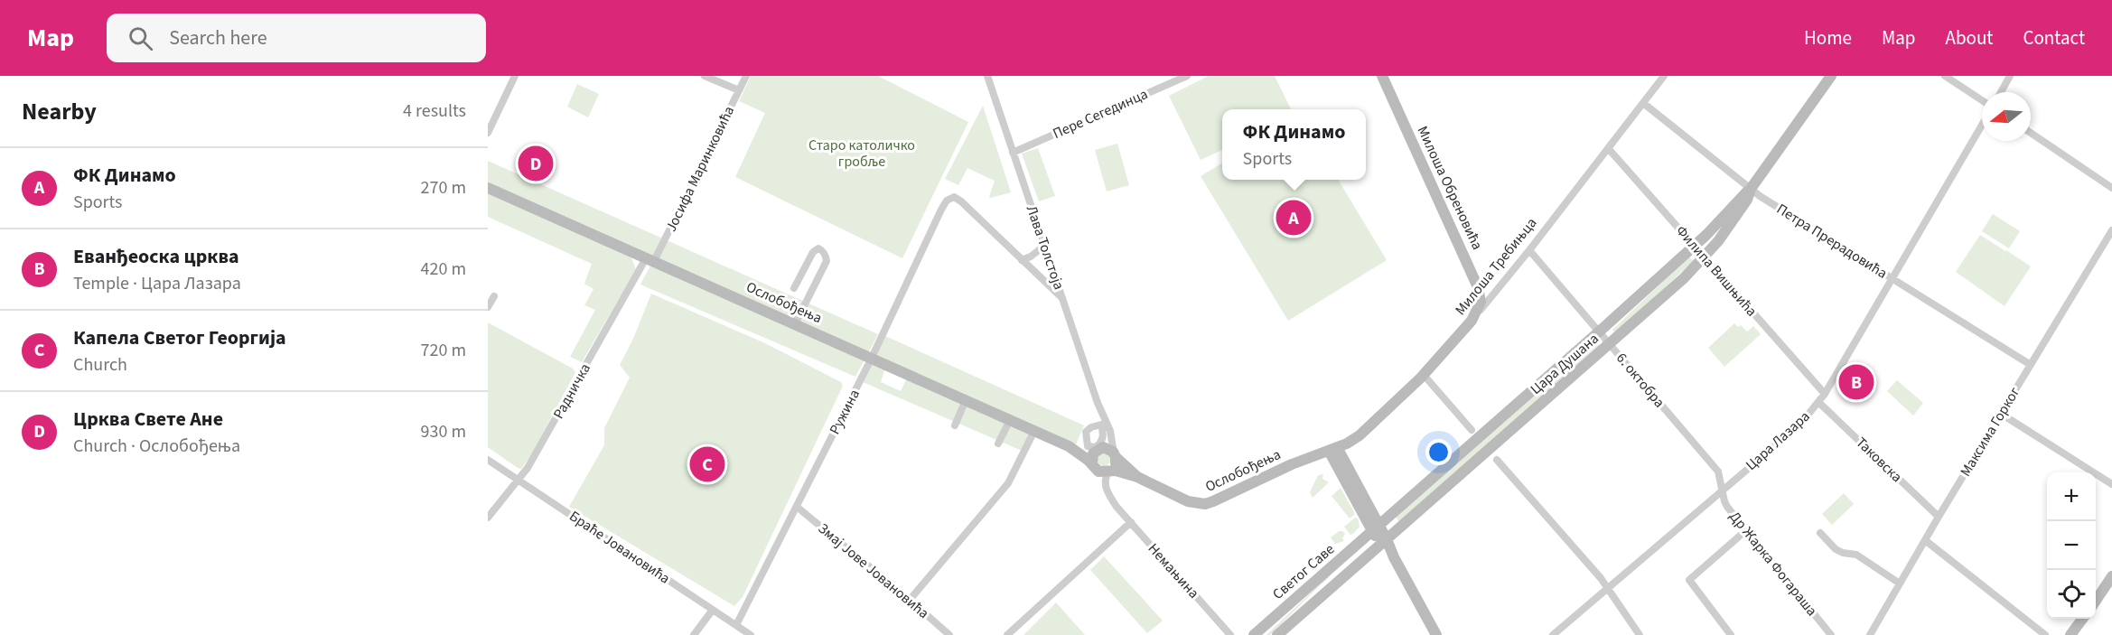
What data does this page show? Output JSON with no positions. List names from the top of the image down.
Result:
{
  "streets": {
    "street": [
      "Пере Сегединца",
      "Јосифа Маринковића",
      "Милоша Обреновића",
      "Петра Прерадовића",
      "Лава Толстоја",
      "Милоша Требињца",
      "Филипа Вишњића",
      "Ослобођења",
      "Цара Душана",
      "6. октобра",
      "Радничка",
      "Ружина",
      "Максима Горког",
      "Цара Лазара",
      "Таковска",
      "Браће Јовановића",
      "Др Жарка Фогараша",
      "Змај Јове Јовановића",
      "Немањина",
      "Светог Саве"
    ]
  },
  "crossings": [
    ["Пере Сегединца", "Лава Толстоја"],
    ["Јосифа Маринковића", "Ослобођења"],
    ["Јосифа Маринковића", "Радничка"],
    ["Милоша Обреновића", "Милоша Требињца"],
    ["Петра Прерадовића", "Милоша Требињца"],
    ["Петра Прерадовића", "Цара Душана"],
    ["Петра Прерадовића", "Максима Горког"],
    ["Петра Прерадовића", "Цара Лазара"],
    ["Лава Толстоја", "Ослобођења"],
    ["Милоша Требињца", "Филипа Вишњића"],
    ["Милоша Требињца", "Ослобођења"],
    ["Милоша Требињца", "6. октобра"],
    ["Филипа Вишњића", "Цара Душана"],
    ["Филипа Вишњића", "Цара Лазара"],
    ["Ослобођења", "Радничка"],
    ["Ослобођења", "Ружина"],
    ["Цара Душана", "6. октобра"],
    ["Цара Душана", "Светог Саве"],
    ["6. октобра", "Цара Лазара"],
    ["6. октобра", "Др Жарка Фогараша"],
    ["Радничка", "Браће Јовановића"],
    ["Ружина", "Браће Јовановића"],
    ["Ружина", "Змај Јове Јовановића"],
    ["Максима Горког", "Таковска"],
    ["Цара Лазара", "Таковска"],
    ["Цара Лазара", "Др Жарка Фогараша"]
  ],
  "parks": ["Старо католичко гробље"],
  "north": "left",
  "page": {
    "header": "Map",
    "search": "Search here",
    "nav": [
      "Home",
      "Map",
      "About",
      "Contact"
    ],
    "heading": ["Nearby", "4 results"],
    "popup": ["ФК Динамо", "Sports"],
    "pins": [
      "D",
      "A",
      "B",
      "C"
    ],
    "list": [
      {
        "mark": "A",
        "name": "ФК Динамо",
        "note": "Sports",
        "value": "270 m"
      },
      {
        "mark": "B",
        "name": "Еванђеоска црква",
        "note": "Temple · Цара Лазара",
        "value": "420 m"
      },
      {
        "mark": "C",
        "name": "Капела Светог Георгија",
        "note": "Church",
        "value": "720 m"
      },
      {
        "mark": "D",
        "name": "Црква Свете Ане",
        "note": "Church · Ослобођења",
        "value": "930 m"
      }
    ],
    "map_buttons": ["+", "−"]
  }
}
